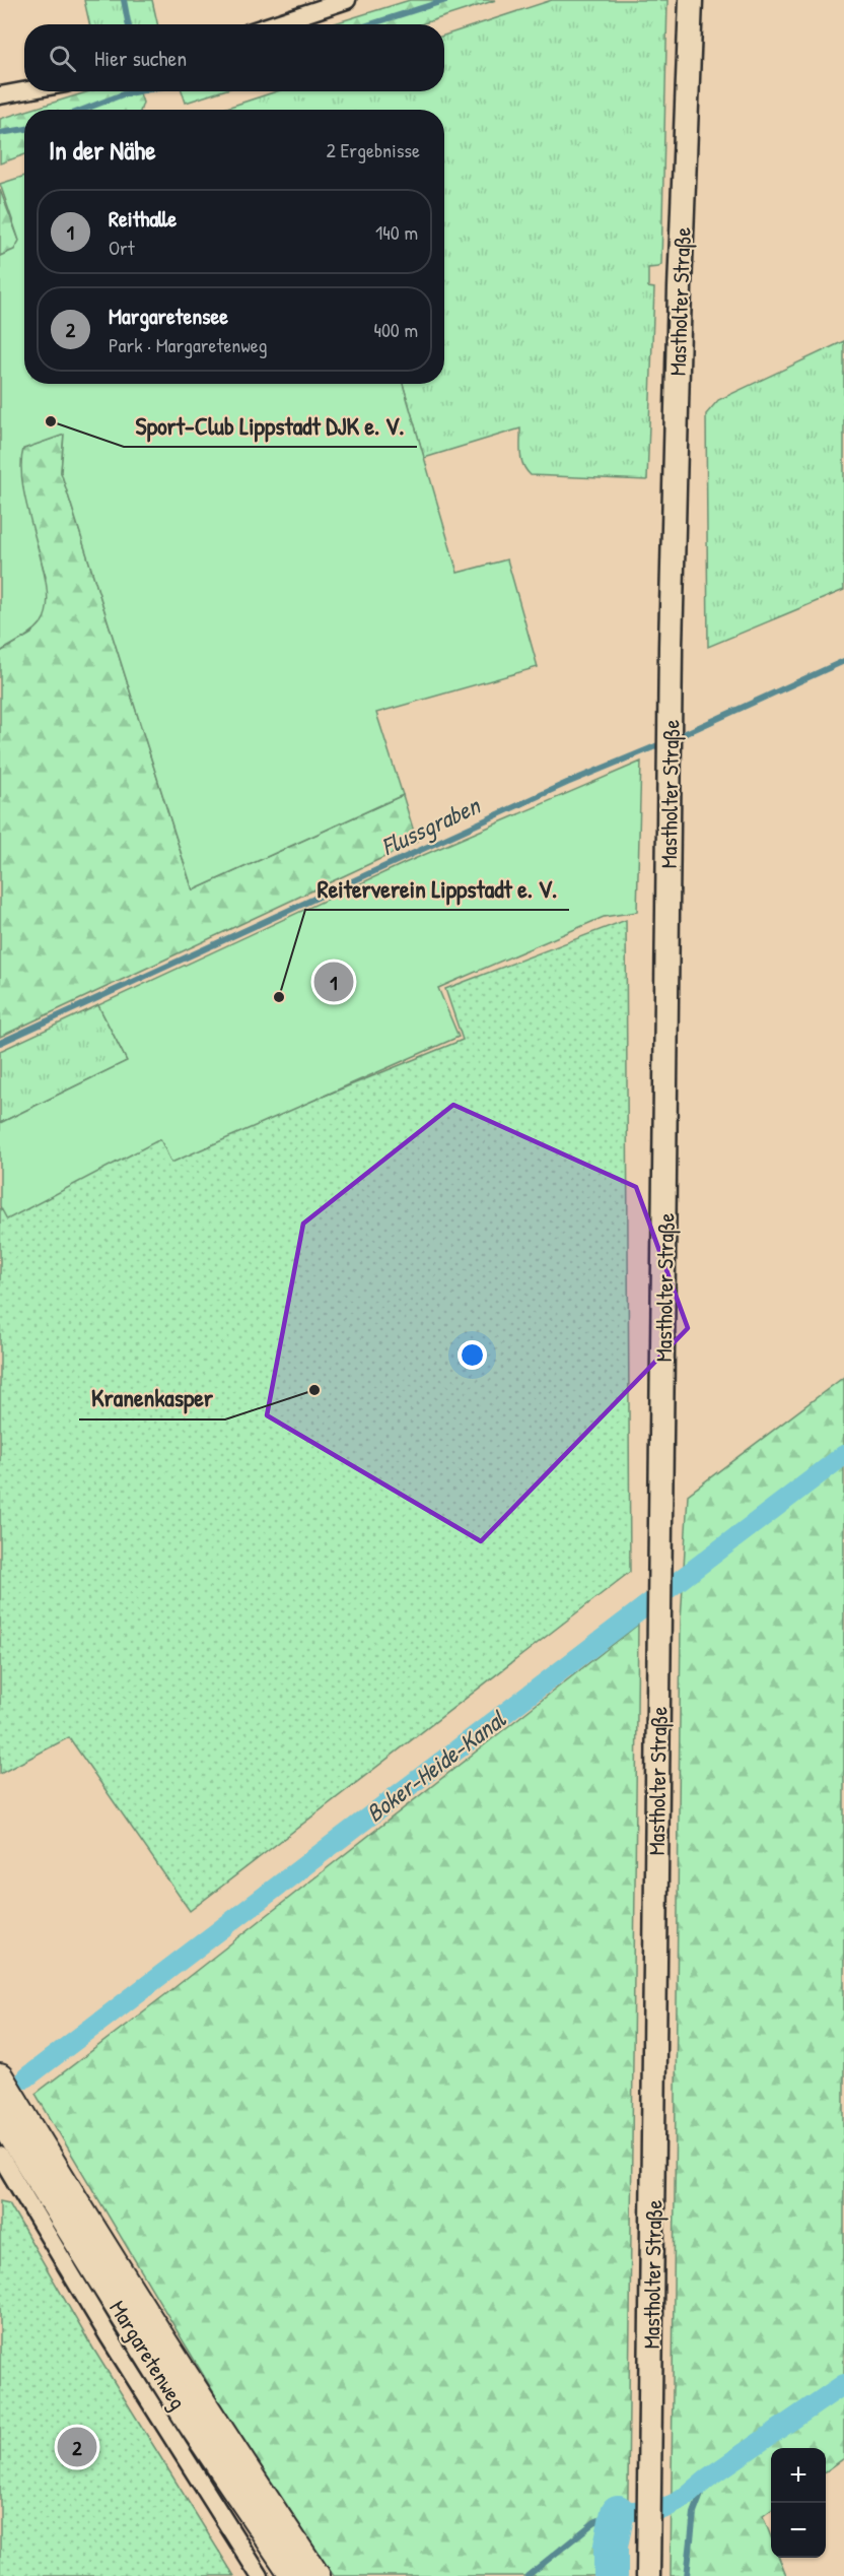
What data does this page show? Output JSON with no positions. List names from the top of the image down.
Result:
{
  "streets": {
    "street": ["Mastholter Straße", "Margaretenweg"]
  },
  "water": ["Flussgraben", "Boker-Heide-Kanal"],
  "places": ["Sport-Club Lippstadt DJK e. V.", "Reiterverein Lippstadt e. V.", "Kranenkasper"],
  "page": {
    "search": "Hier suchen",
    "heading": ["In der Nähe", "2 Ergebnisse"],
    "list": [
      {
        "mark": "1",
        "name": "Reithalle",
        "note": "Ort",
        "value": "140 m"
      },
      {
        "mark": "2",
        "name": "Margaretensee",
        "note": "Park · Margaretenweg",
        "value": "400 m"
      }
    ],
    "pins": ["1", "2"],
    "map_buttons": ["+", "−"]
  }
}
